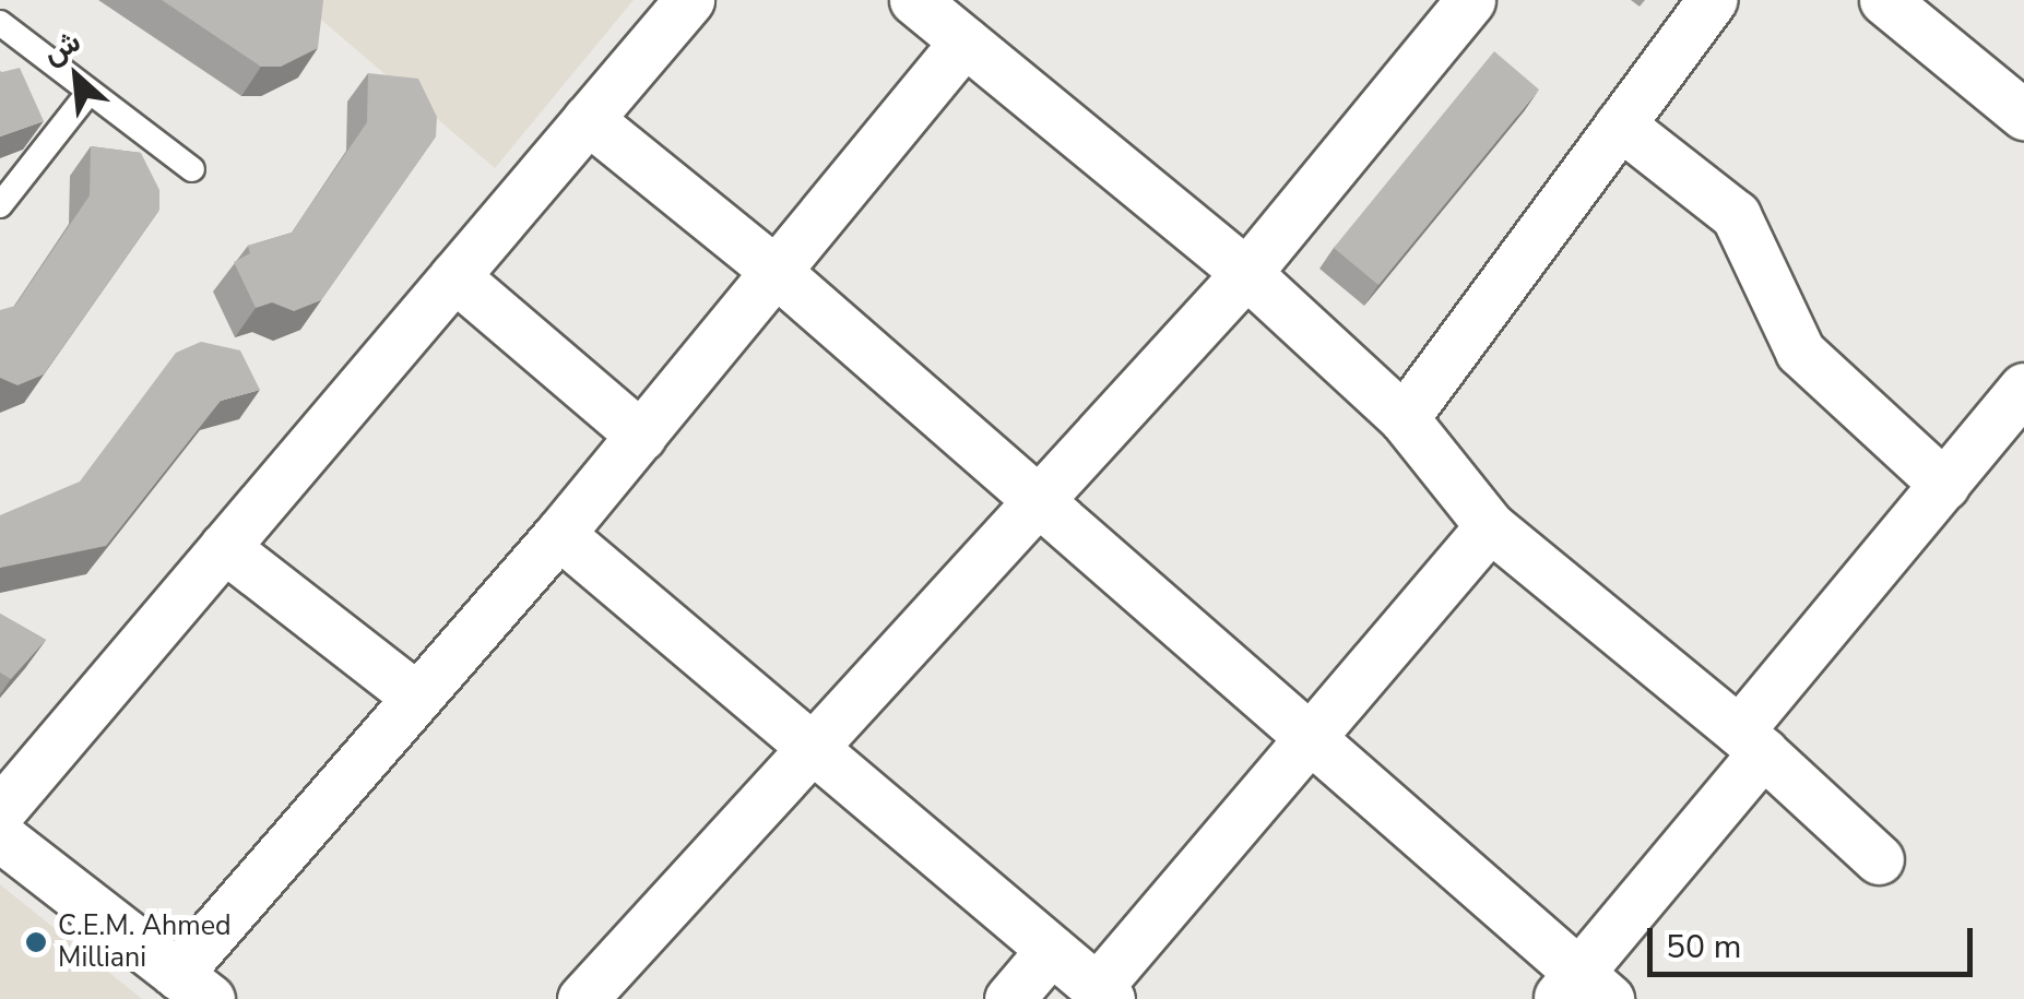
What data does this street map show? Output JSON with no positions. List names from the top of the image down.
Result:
{
  "places": ["C.E.M. Ahmed Milliani"],
  "scale_bar": "50 m",
  "north": "top left"
}
